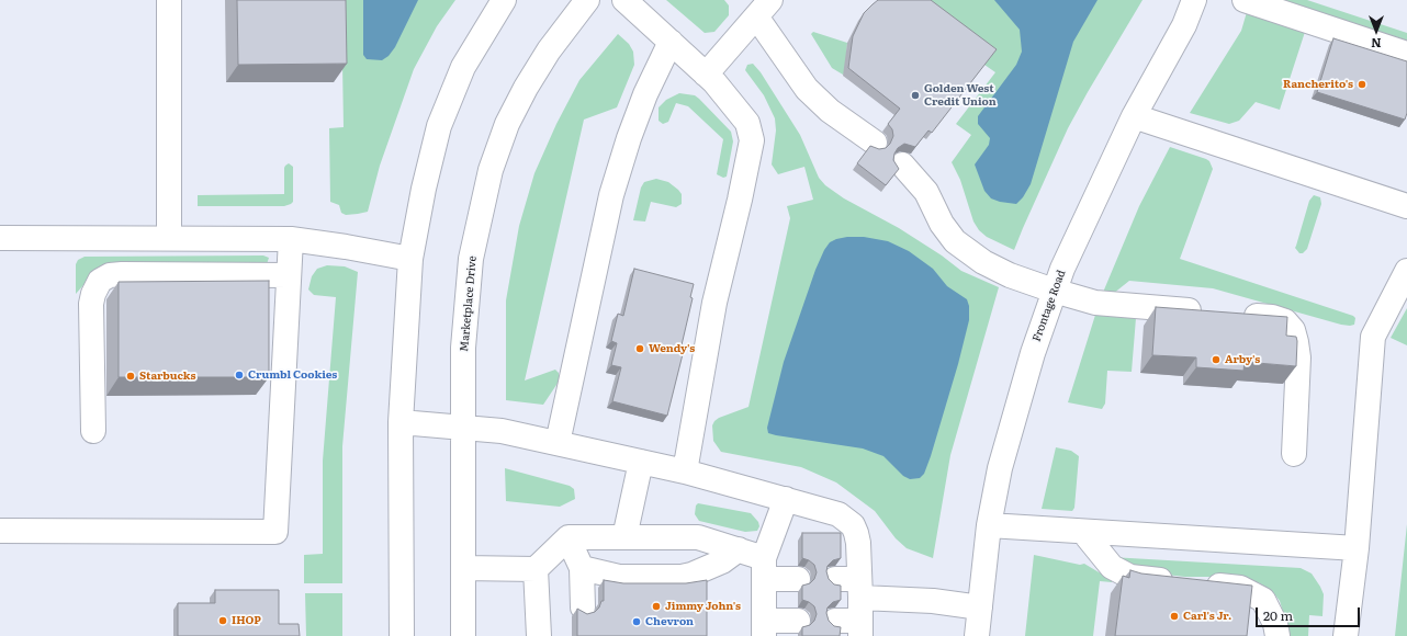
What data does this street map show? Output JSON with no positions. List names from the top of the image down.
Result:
{
  "streets": {
    "street": ["Marketplace Drive", "Frontage Road"]
  },
  "places": [
    "Rancherito's",
    "Golden West Credit Union",
    "Wendy's",
    "Arby's",
    "Crumbl Cookies",
    "Starbucks",
    "Jimmy John's",
    "Carl's Jr.",
    "IHOP",
    "Chevron"
  ],
  "scale_bar": "20 m",
  "north": "bottom"
}
